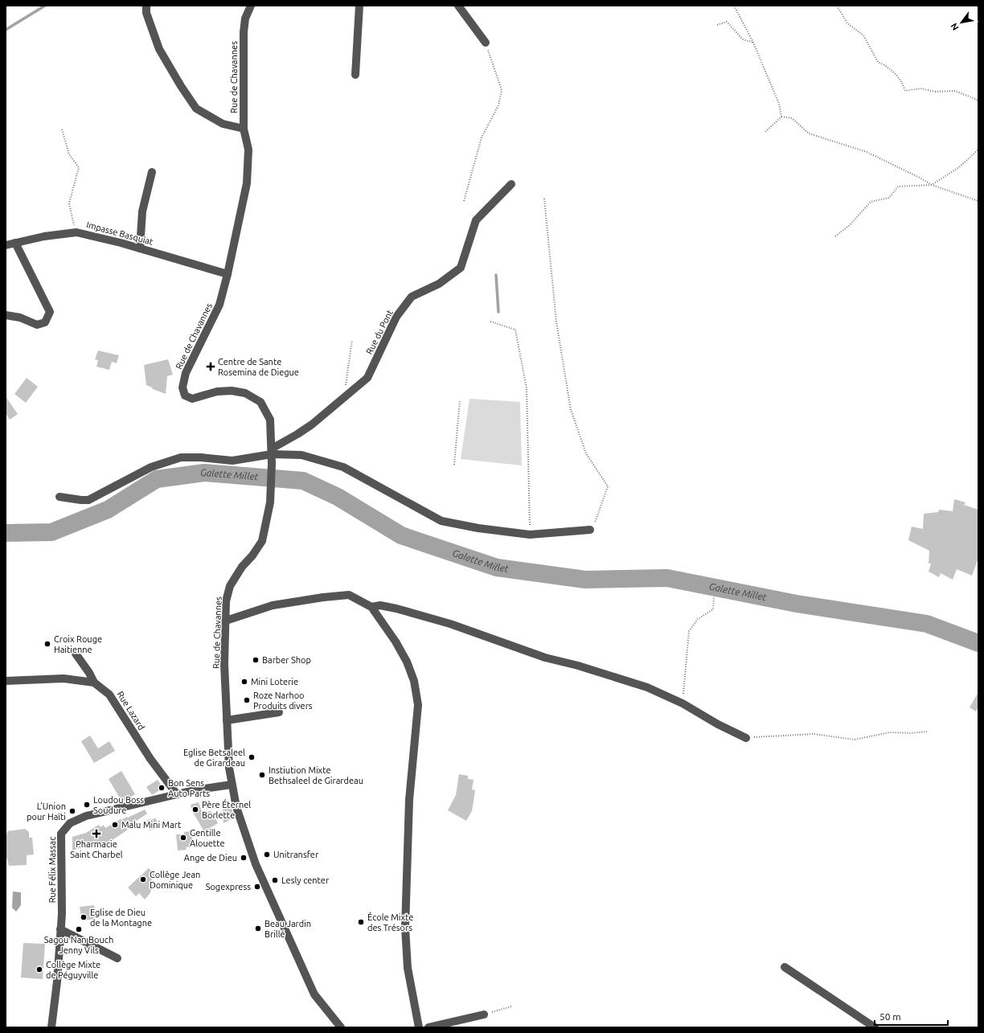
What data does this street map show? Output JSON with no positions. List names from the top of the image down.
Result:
{
  "streets": {
    "street": [
      "Rue de Chavannes",
      "Impasse Basquiat",
      "Rue du Pont",
      "Rue Lazard",
      "Rue Félix Massac"
    ]
  },
  "crossings": [
    ["Rue de Chavannes", "Impasse Basquiat"],
    ["Rue de Chavannes", "Rue du Pont"],
    ["Rue de Chavannes", "Rue Félix Massac"],
    ["Rue Lazard", "Rue Félix Massac"]
  ],
  "water": ["Galette Millet"],
  "places": {
    "health": ["Centre de Sante Rosemina de Diegue", "Pharmacie Saint Charbel"],
    "other": [
      "Croix Rouge Haitienne",
      "Barber Shop",
      "Mini Loterie",
      "Roze Narhoo Produits divers",
      "Eglise Betsaleel de Girardeau",
      "Instiution Mixte Bethsaleel de Girardeau",
      "Bon Sens Auto Parts",
      "Loudou Boss Soudure",
      "Père Éternel Borlette",
      "L’Union pour Haïti",
      "Malu Mini Mart",
      "Gentille Alouette",
      "Unitransfer",
      "Ange de Dieu",
      "Collège Jean Dominique",
      "Lesly center",
      "Sogexpress",
      "Eglise de Dieu de la Montagne",
      "École Mixte des Trésors",
      "Beau Jardin Brillé",
      "Sagou Nan Bouch Jenny Vils",
      "Collège Mixte de Péguyville"
    ]
  },
  "scale_bar": "50 m",
  "north": "bottom left"
}
